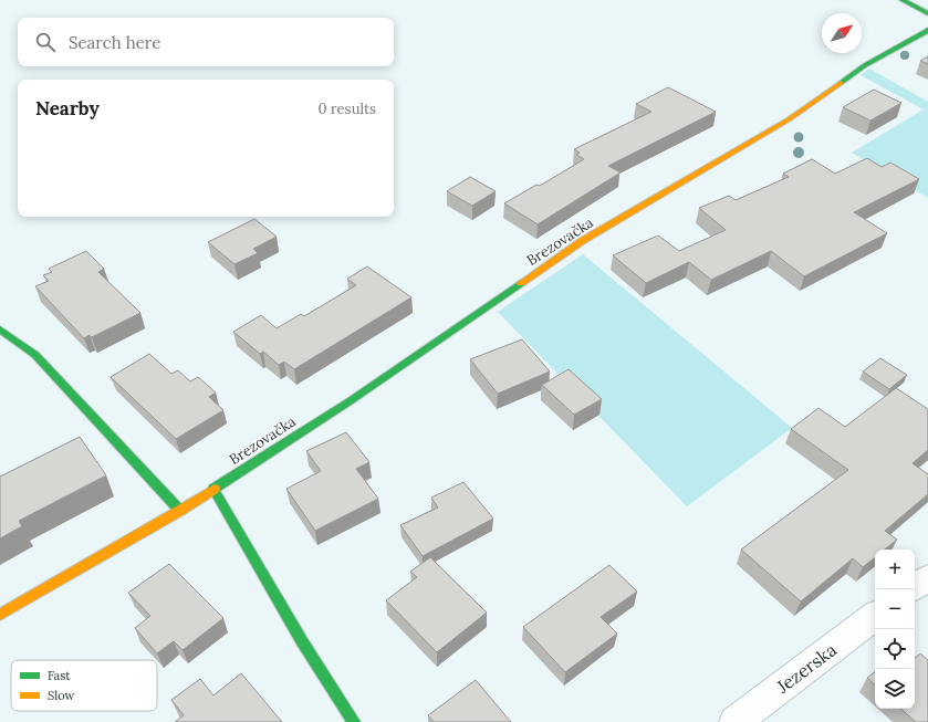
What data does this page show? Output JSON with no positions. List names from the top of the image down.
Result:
{
  "streets": {
    "street": ["Brezovačka", "Jezerska"]
  },
  "legend": ["Fast", "Slow"],
  "north": "top right",
  "page": {
    "search": "Search here",
    "heading": ["Nearby", "0 results"],
    "map_buttons": ["+", "−"]
  }
}
